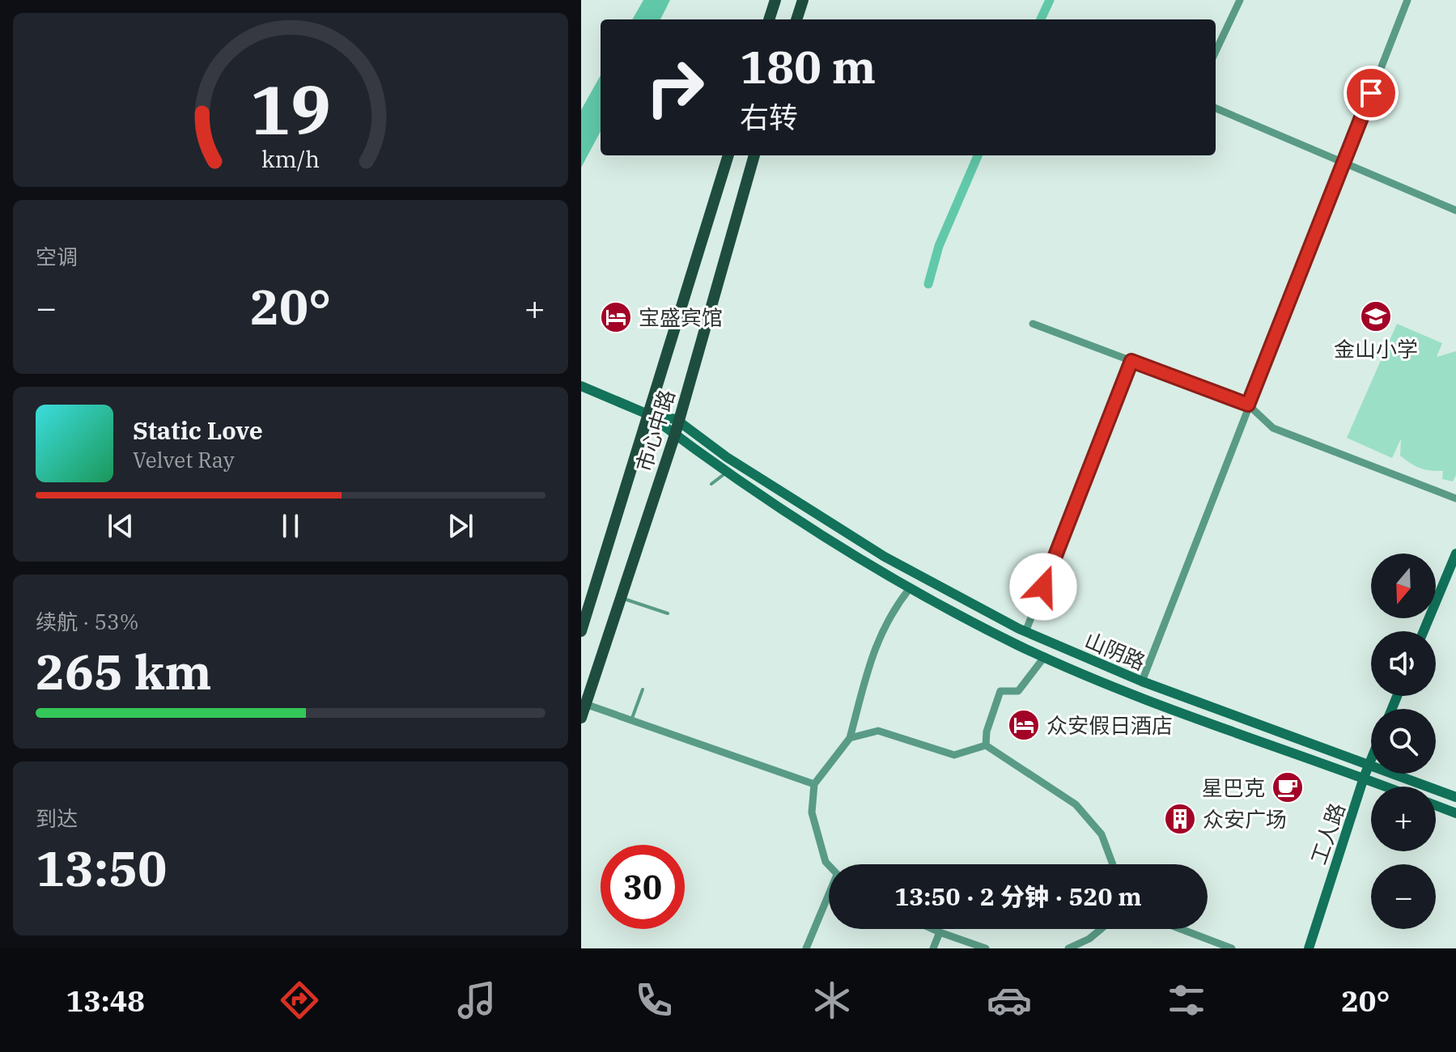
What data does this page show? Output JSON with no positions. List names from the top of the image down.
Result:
{
  "streets": {
    "main road": ["市心中路", "山阴路", "工人路"]
  },
  "crossings": [
    ["市心中路", "山阴路"],
    ["山阴路", "工人路"]
  ],
  "places": {
    "school or university": ["金山小学"],
    "hotel": ["宝盛宾馆", "众安假日酒店"],
    "cafe": ["星巴克"],
    "building": ["众安广场"]
  },
  "north": "bottom",
  "page": {
    "turn": ["180 m", "右转"],
    "tile": [
      "空调",
      ["续航 · 53%", "265 km"],
      ["到达", "13:50"]
    ],
    "heat": ["−", "20°", "+"],
    "song": ["Static Love", "Velvet Ray"],
    "map_buttons": ["+", "−"],
    "limit": "30",
    "trip": "13:50 · 2 分钟 · 520 m",
    "tabs": ["13:48", "20°"],
    "gauge": ["19", "km/h"]
  }
}
